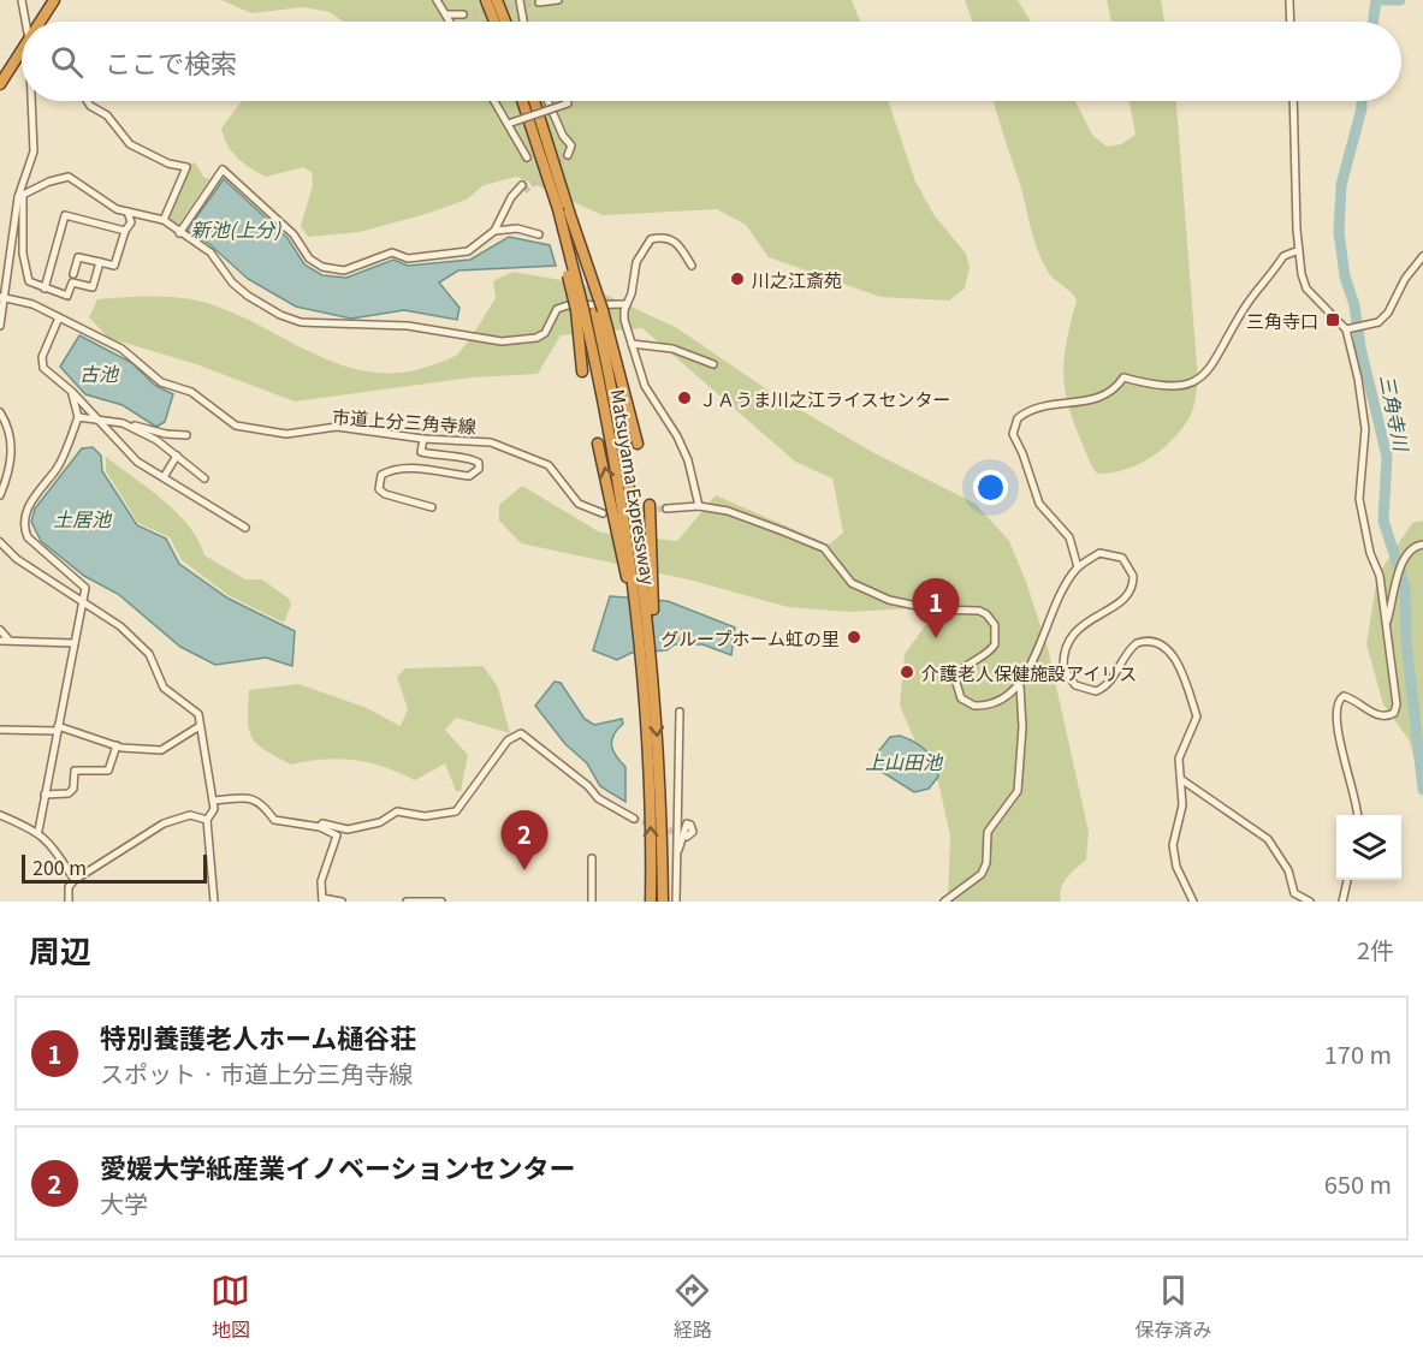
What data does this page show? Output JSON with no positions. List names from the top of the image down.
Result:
{
  "streets": {
    "highway": ["Matsuyama Expressway"],
    "street": ["市道上分三角寺線"]
  },
  "water": [
    "新池(上分)",
    "古池",
    "三角寺川",
    "土居池",
    "上山田池"
  ],
  "places": {
    "other": [
      "川之江斎苑",
      "ＪＡうま川之江ライスセンター",
      "グループホーム虹の里",
      "介護老人保健施設アイリス"
    ],
    "transit": ["三角寺口"]
  },
  "scale_bar": "200 m",
  "page": {
    "search": "ここで検索",
    "pins": ["1", "2"],
    "scale": "200 m",
    "heading": ["周辺", "2件"],
    "list": [
      {
        "mark": "1",
        "name": "特別養護老人ホーム樋谷荘",
        "note": "スポット · 市道上分三角寺線",
        "value": "170 m"
      },
      {
        "mark": "2",
        "name": "愛媛大学紙産業イノベーションセンター",
        "note": "大学",
        "value": "650 m"
      }
    ],
    "nav": ["地図", "経路", "保存済み"]
  }
}
